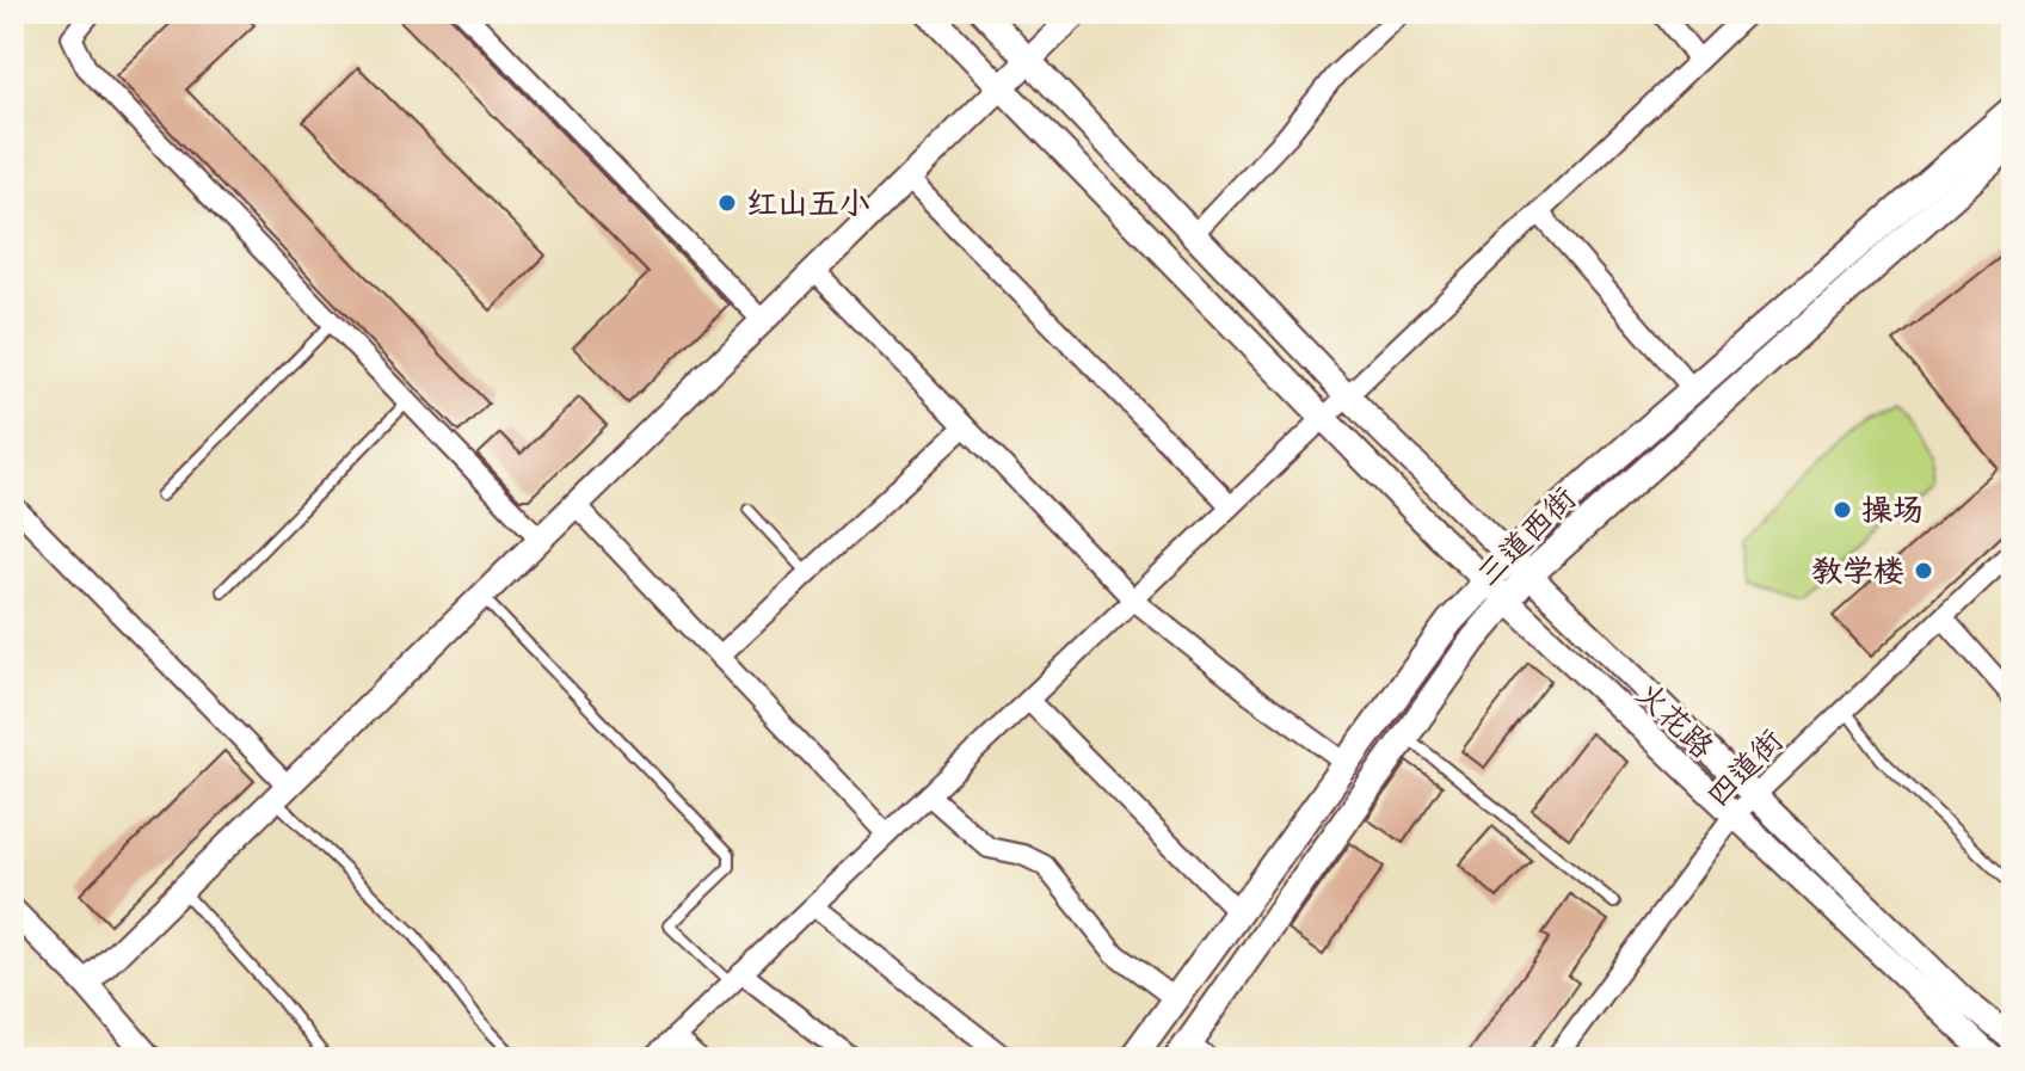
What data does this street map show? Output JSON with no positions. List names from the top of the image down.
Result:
{
  "streets": {
    "main road": ["三道西街"],
    "street": ["火花路", "四道街"]
  },
  "crossings": [
    ["三道西街", "火花路"],
    ["火花路", "四道街"]
  ],
  "places": ["红山五小", "操场", "教学楼"]
}
